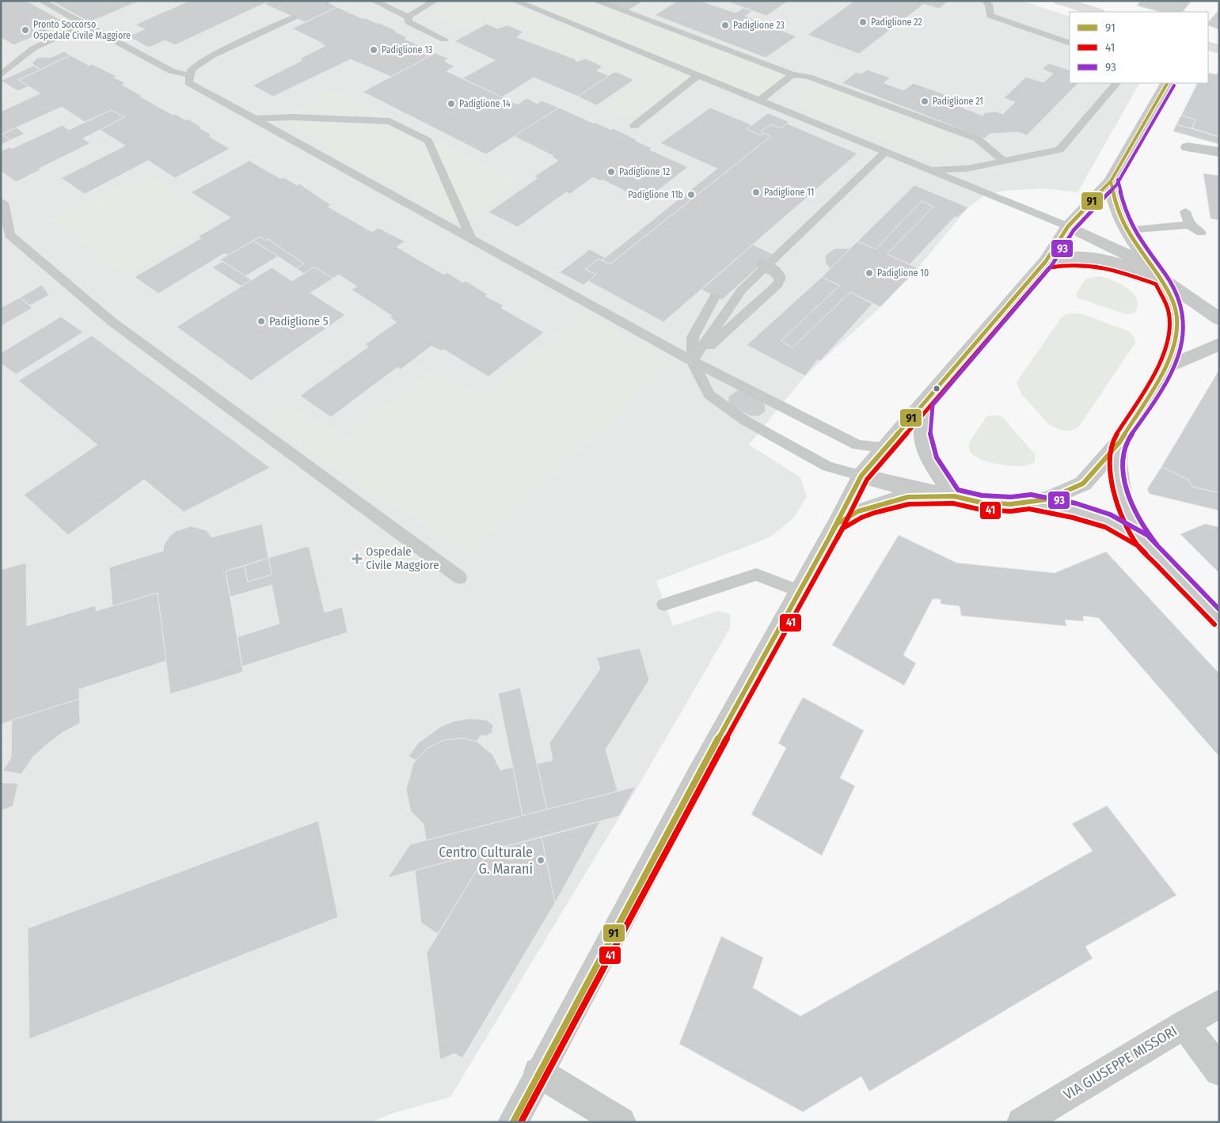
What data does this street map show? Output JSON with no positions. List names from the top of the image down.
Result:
{
  "streets": {
    "street": ["VIA GIUSEPPE MISSORI"]
  },
  "places": {
    "other": [
      "Padiglione 22",
      "Padiglione 23",
      "Pronto Soccorso Ospedale Civile Maggiore",
      "Padiglione 13",
      "Padiglione 21",
      "Padiglione 14",
      "Padiglione 12",
      "Padiglione 11",
      "Padiglione 11b",
      "Padiglione 10",
      "Padiglione 5",
      "Centro Culturale G. Marani"
    ],
    "health": ["Ospedale Civile Maggiore"]
  },
  "lines": ["transit line 91", "transit line 93", "transit line 41"],
  "legend": ["91", "41", "93"]
}
